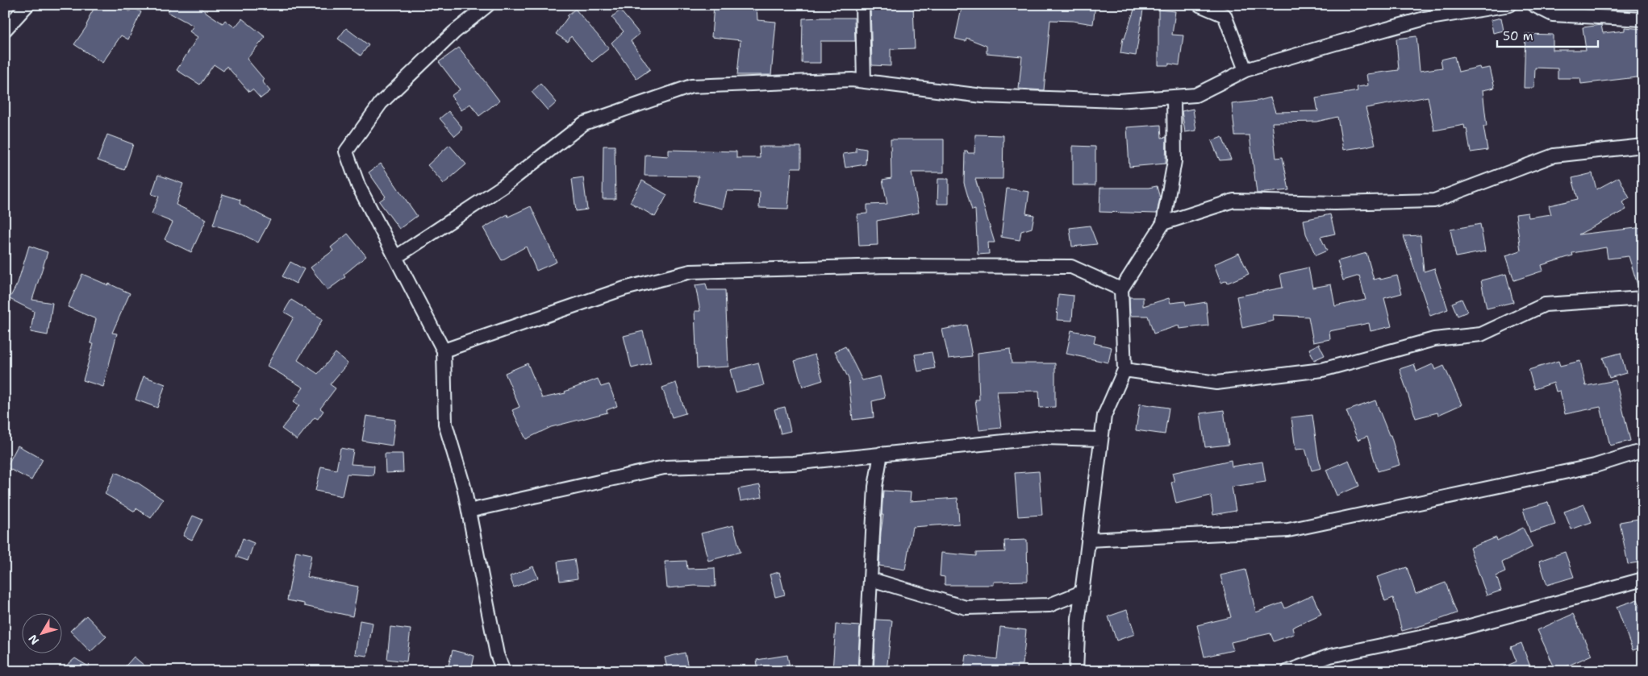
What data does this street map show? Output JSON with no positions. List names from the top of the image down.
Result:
{
  "scale_bar": "50 m",
  "north": "bottom left"
}
